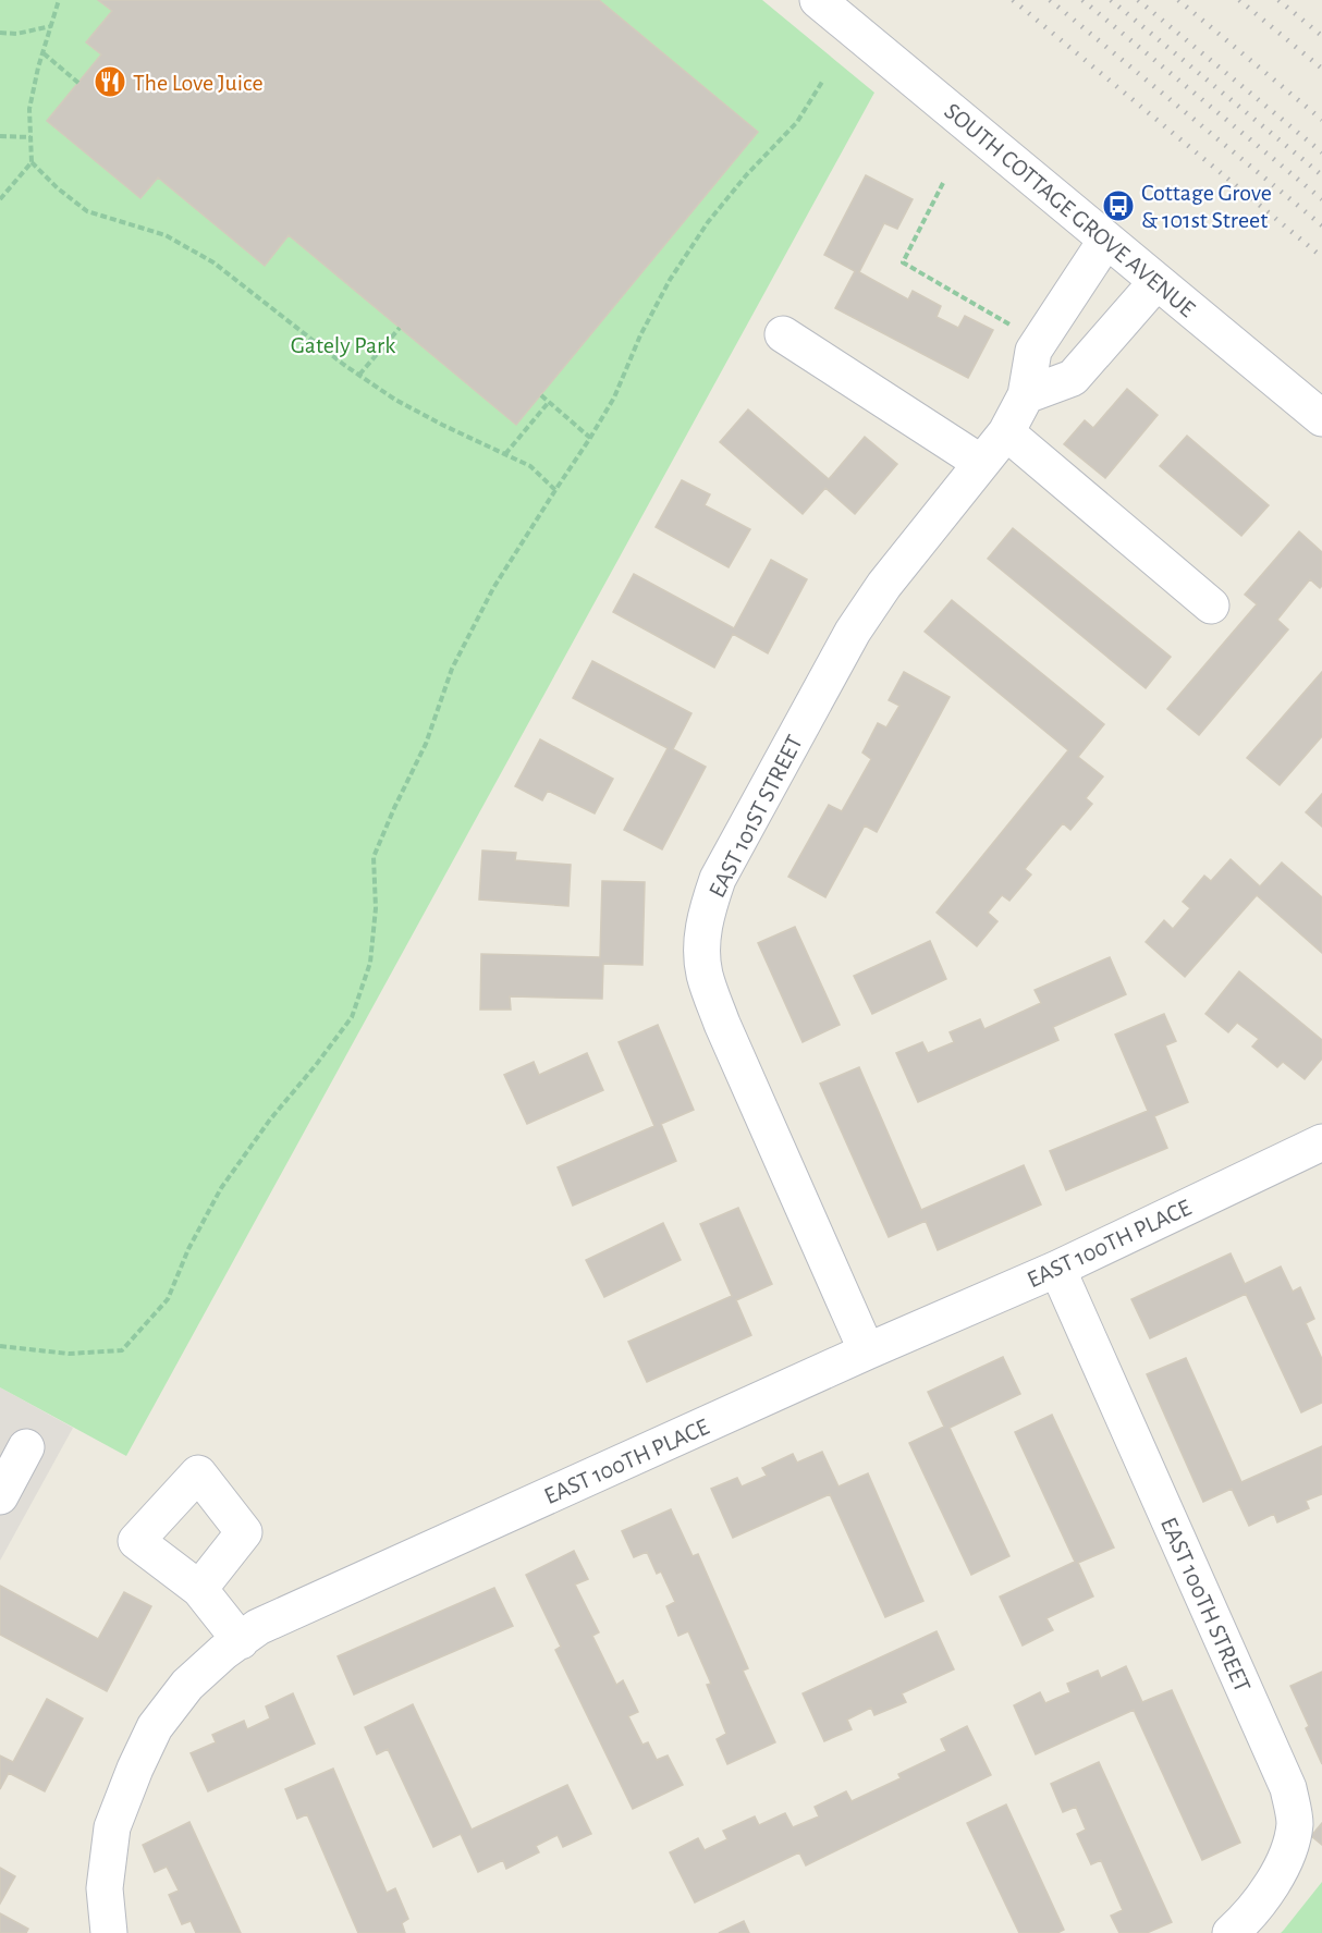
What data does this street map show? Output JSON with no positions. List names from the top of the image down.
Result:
{
  "streets": {
    "street": [
      "SOUTH COTTAGE GROVE AVENUE",
      "EAST 101ST STREET",
      "EAST 100TH PLACE",
      "EAST 100TH STREET"
    ]
  },
  "crossings": [
    ["SOUTH COTTAGE GROVE AVENUE", "EAST 101ST STREET"],
    ["EAST 101ST STREET", "EAST 100TH PLACE"],
    ["EAST 100TH PLACE", "EAST 100TH STREET"]
  ],
  "parks": ["Gately Park"],
  "places": {
    "restaurant": ["The Love Juice"],
    "bus stop": ["Cottage Grove & 101st Street"]
  }
}
